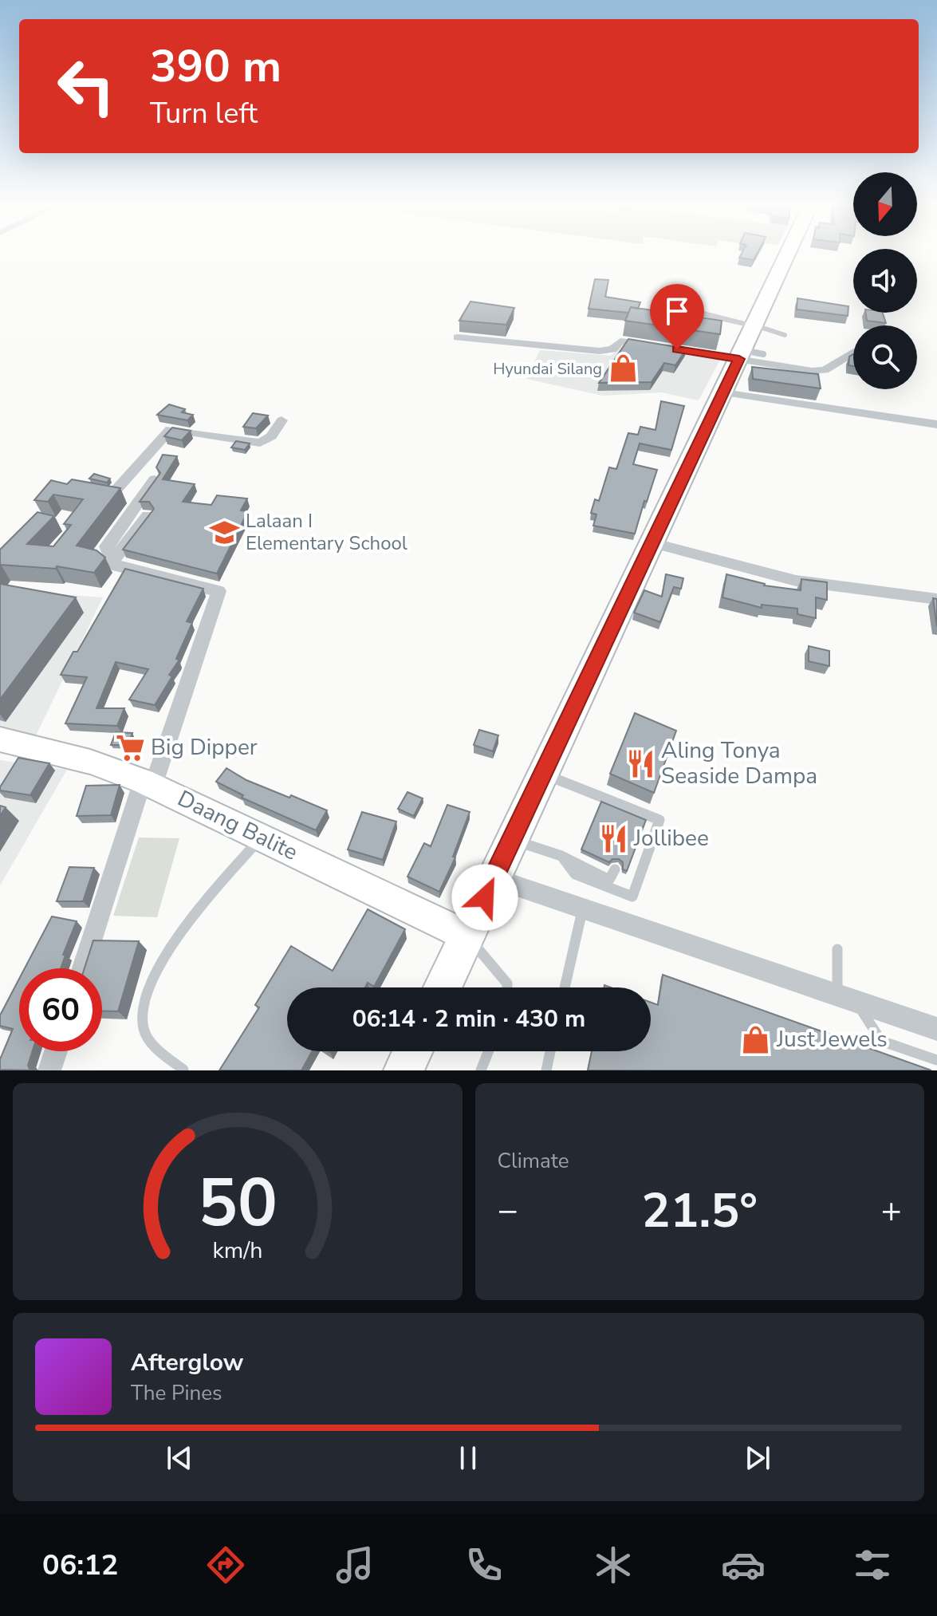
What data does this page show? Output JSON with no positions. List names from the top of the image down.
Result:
{
  "streets": {
    "street": ["Daang Balite"]
  },
  "places": {
    "shop": ["Hyundai Silang", "Just Jewels"],
    "school or university": ["Lalaan I Elementary School"],
    "supermarket": ["Big Dipper"],
    "restaurant": ["Aling Tonya Seaside Dampa", "Jollibee"]
  },
  "north": "bottom",
  "page": {
    "turn": ["390 m", "Turn left"],
    "limit": "60",
    "trip": "06:14 · 2 min · 430 m",
    "tile": "Climate",
    "heat": ["−", "21.5°", "+"],
    "song": ["Afterglow", "The Pines"],
    "tabs": "06:12",
    "gauge": ["50", "km/h"]
  }
}
